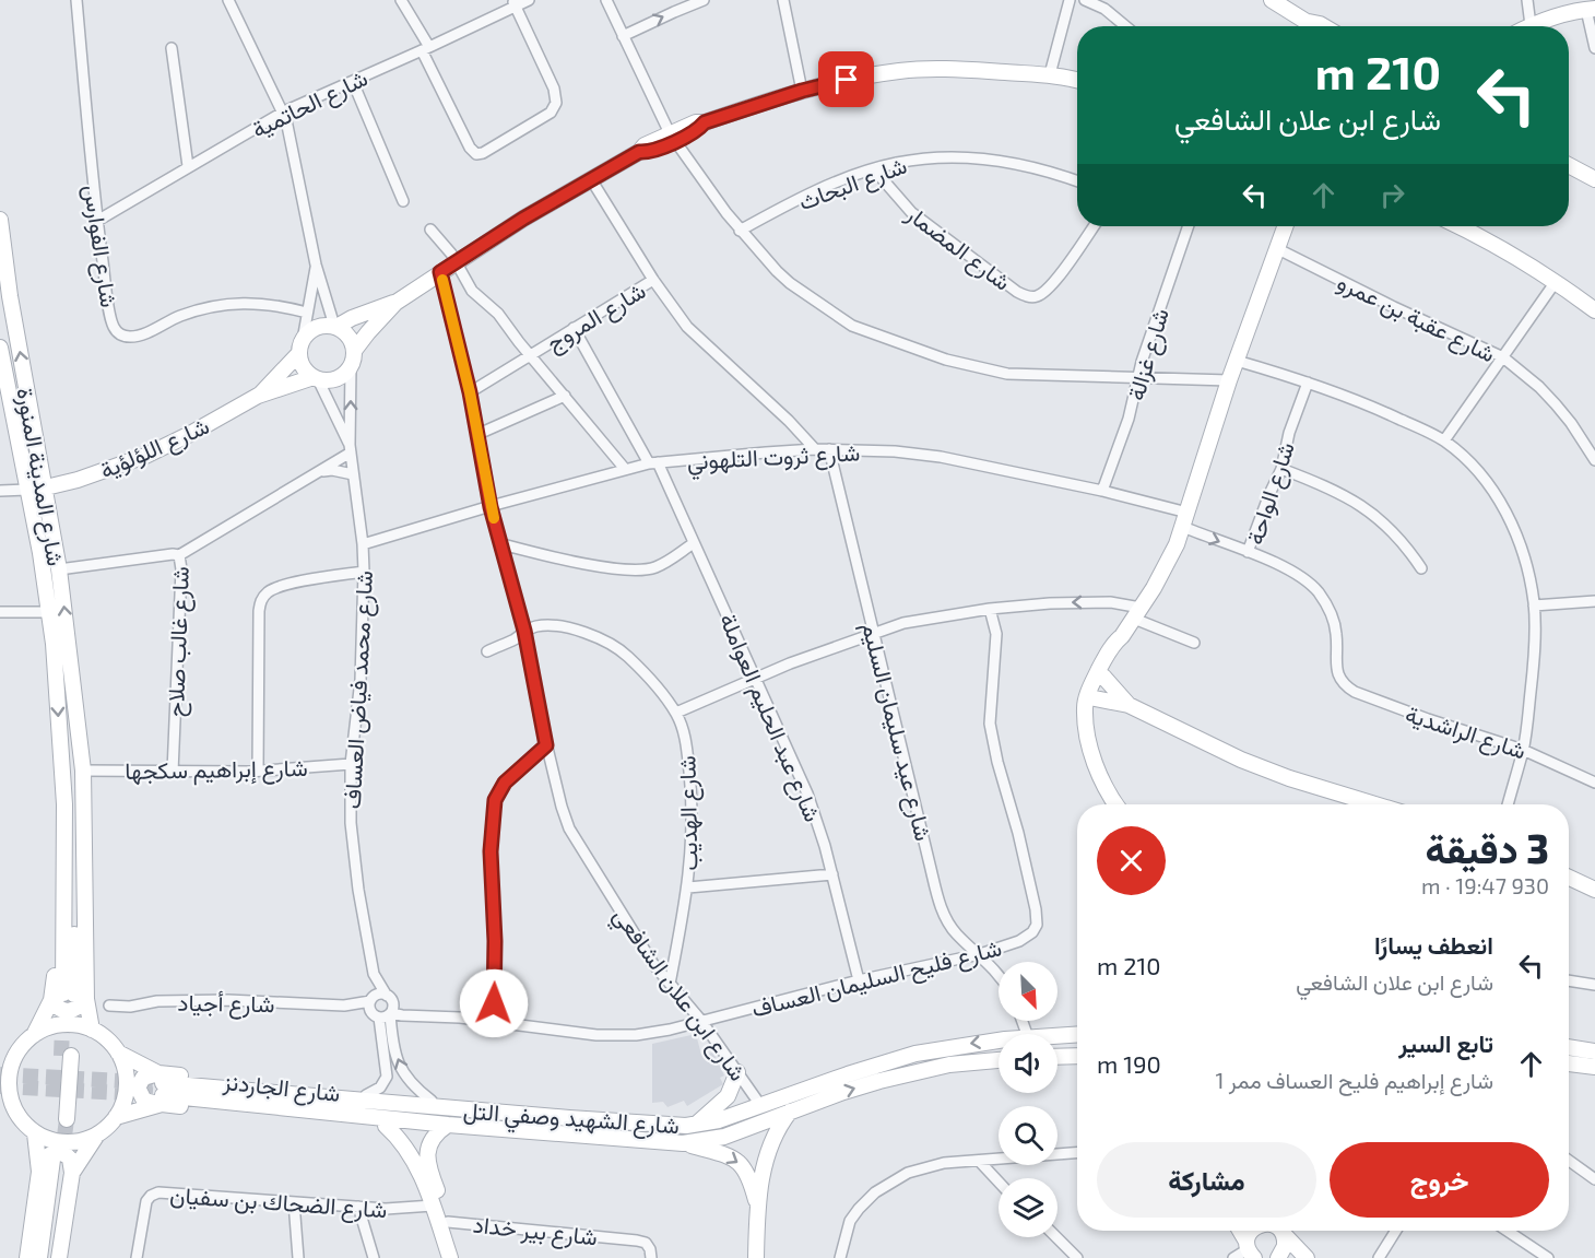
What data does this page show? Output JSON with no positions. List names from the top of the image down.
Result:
{
  "streets": {
    "street": [
      "شارع الحاتمية",
      "شارع البحاث",
      "شارع الفوارس",
      "شارع المضمار",
      "شارع المروج",
      "شارع عقبة بن عمرو",
      "شارع غزالة",
      "شارع اللؤلؤية",
      "شارع ثروت التلهوني",
      "شارع المدينة المنورة",
      "شارع الواحة",
      "شارع غالب صلاح",
      "شارع محمد فياض العساف",
      "شارع عبد الحليم العواملة",
      "شارع عيد سليمان السليم",
      "شارع الراشدية",
      "شارع إبراهيم سكجها",
      "شارع الهديب",
      "شارع فليح السليمان العساف",
      "شارع ابن علان الشافعي",
      "شارع أجياد",
      "شارع الجاردنز",
      "شارع الشهيد وصفي التل",
      "شارع الضحاك بن سفيان",
      "شارع بير خداد"
    ]
  },
  "crossings": [
    ["شارع الحاتمية", "شارع الفوارس"],
    ["شارع البحاث", "شارع المضمار"],
    ["شارع المروج", "شارع ثروت التلهوني"],
    ["شارع المروج", "شارع عبد الحليم العواملة"],
    ["شارع المروج", "شارع ابن علان الشافعي"],
    ["شارع غزالة", "شارع ثروت التلهوني"],
    ["شارع اللؤلؤية", "شارع المدينة المنورة"],
    ["شارع اللؤلؤية", "شارع محمد فياض العساف"],
    ["شارع ثروت التلهوني", "شارع الواحة"],
    ["شارع ثروت التلهوني", "شارع محمد فياض العساف"],
    ["شارع ثروت التلهوني", "شارع عبد الحليم العواملة"],
    ["شارع ثروت التلهوني", "شارع عيد سليمان السليم"],
    ["شارع ثروت التلهوني", "شارع ابن علان الشافعي"],
    ["شارع المدينة المنورة", "شارع غالب صلاح"],
    ["شارع المدينة المنورة", "شارع إبراهيم سكجها"],
    ["شارع المدينة المنورة", "شارع الجاردنز"],
    ["شارع الواحة", "شارع الراشدية"],
    ["شارع غالب صلاح", "شارع إبراهيم سكجها"],
    ["شارع محمد فياض العساف", "شارع إبراهيم سكجها"],
    ["شارع محمد فياض العساف", "شارع فليح السليمان العساف"],
    ["شارع محمد فياض العساف", "شارع أجياد"],
    ["شارع محمد فياض العساف", "شارع الجاردنز"],
    ["شارع عبد الحليم العواملة", "شارع فليح السليمان العساف"],
    ["شارع عيد سليمان السليم", "شارع فليح السليمان العساف"],
    ["شارع الهديب", "شارع ابن علان الشافعي"],
    ["شارع فليح السليمان العساف", "شارع ابن علان الشافعي"],
    ["شارع فليح السليمان العساف", "شارع أجياد"],
    ["شارع ابن علان الشافعي", "شارع الشهيد وصفي التل"],
    ["شارع الجاردنز", "شارع الشهيد وصفي التل"]
  ],
  "north": "bottom right",
  "page": {
    "turn": ["210 m", "شارع ابن علان الشافعي"],
    "heading": ["3 دقيقة", "930 m · 19:47"],
    "list": [
      {
        "name": "انعطف يسارًا",
        "note": "شارع ابن علان الشافعي",
        "value": "210 m"
      },
      {
        "name": "تابع السير",
        "note": "شارع إبراهيم فليح العساف ممر 1",
        "value": "190 m"
      }
    ],
    "buttons": ["خروج", "مشاركة"]
  }
}
